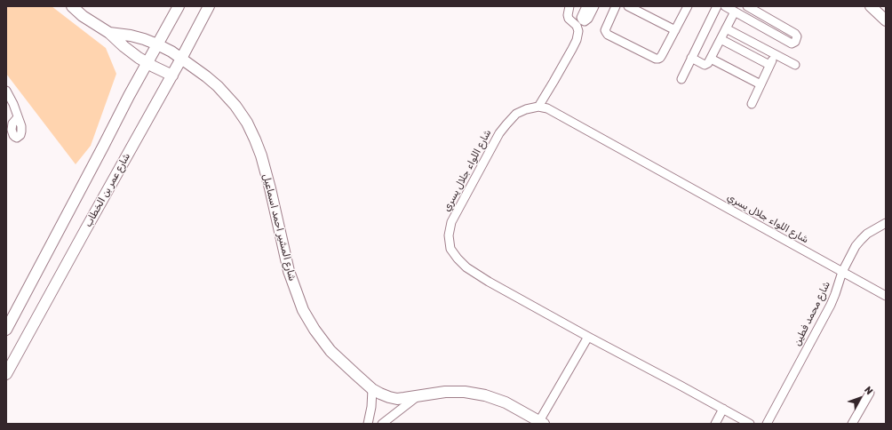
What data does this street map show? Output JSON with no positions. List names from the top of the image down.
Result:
{
  "streets": {
    "street": [
      "شارع اللواء جلال يسري",
      "شارع عمر بن الخطاب",
      "شارع المشير احمد اسماعيل",
      "شارع محمد فطين"
    ]
  },
  "crossings": [
    ["شارع اللواء جلال يسري", "شارع محمد فطين"],
    ["شارع عمر بن الخطاب", "شارع المشير احمد اسماعيل"]
  ],
  "north": "top right"
}
